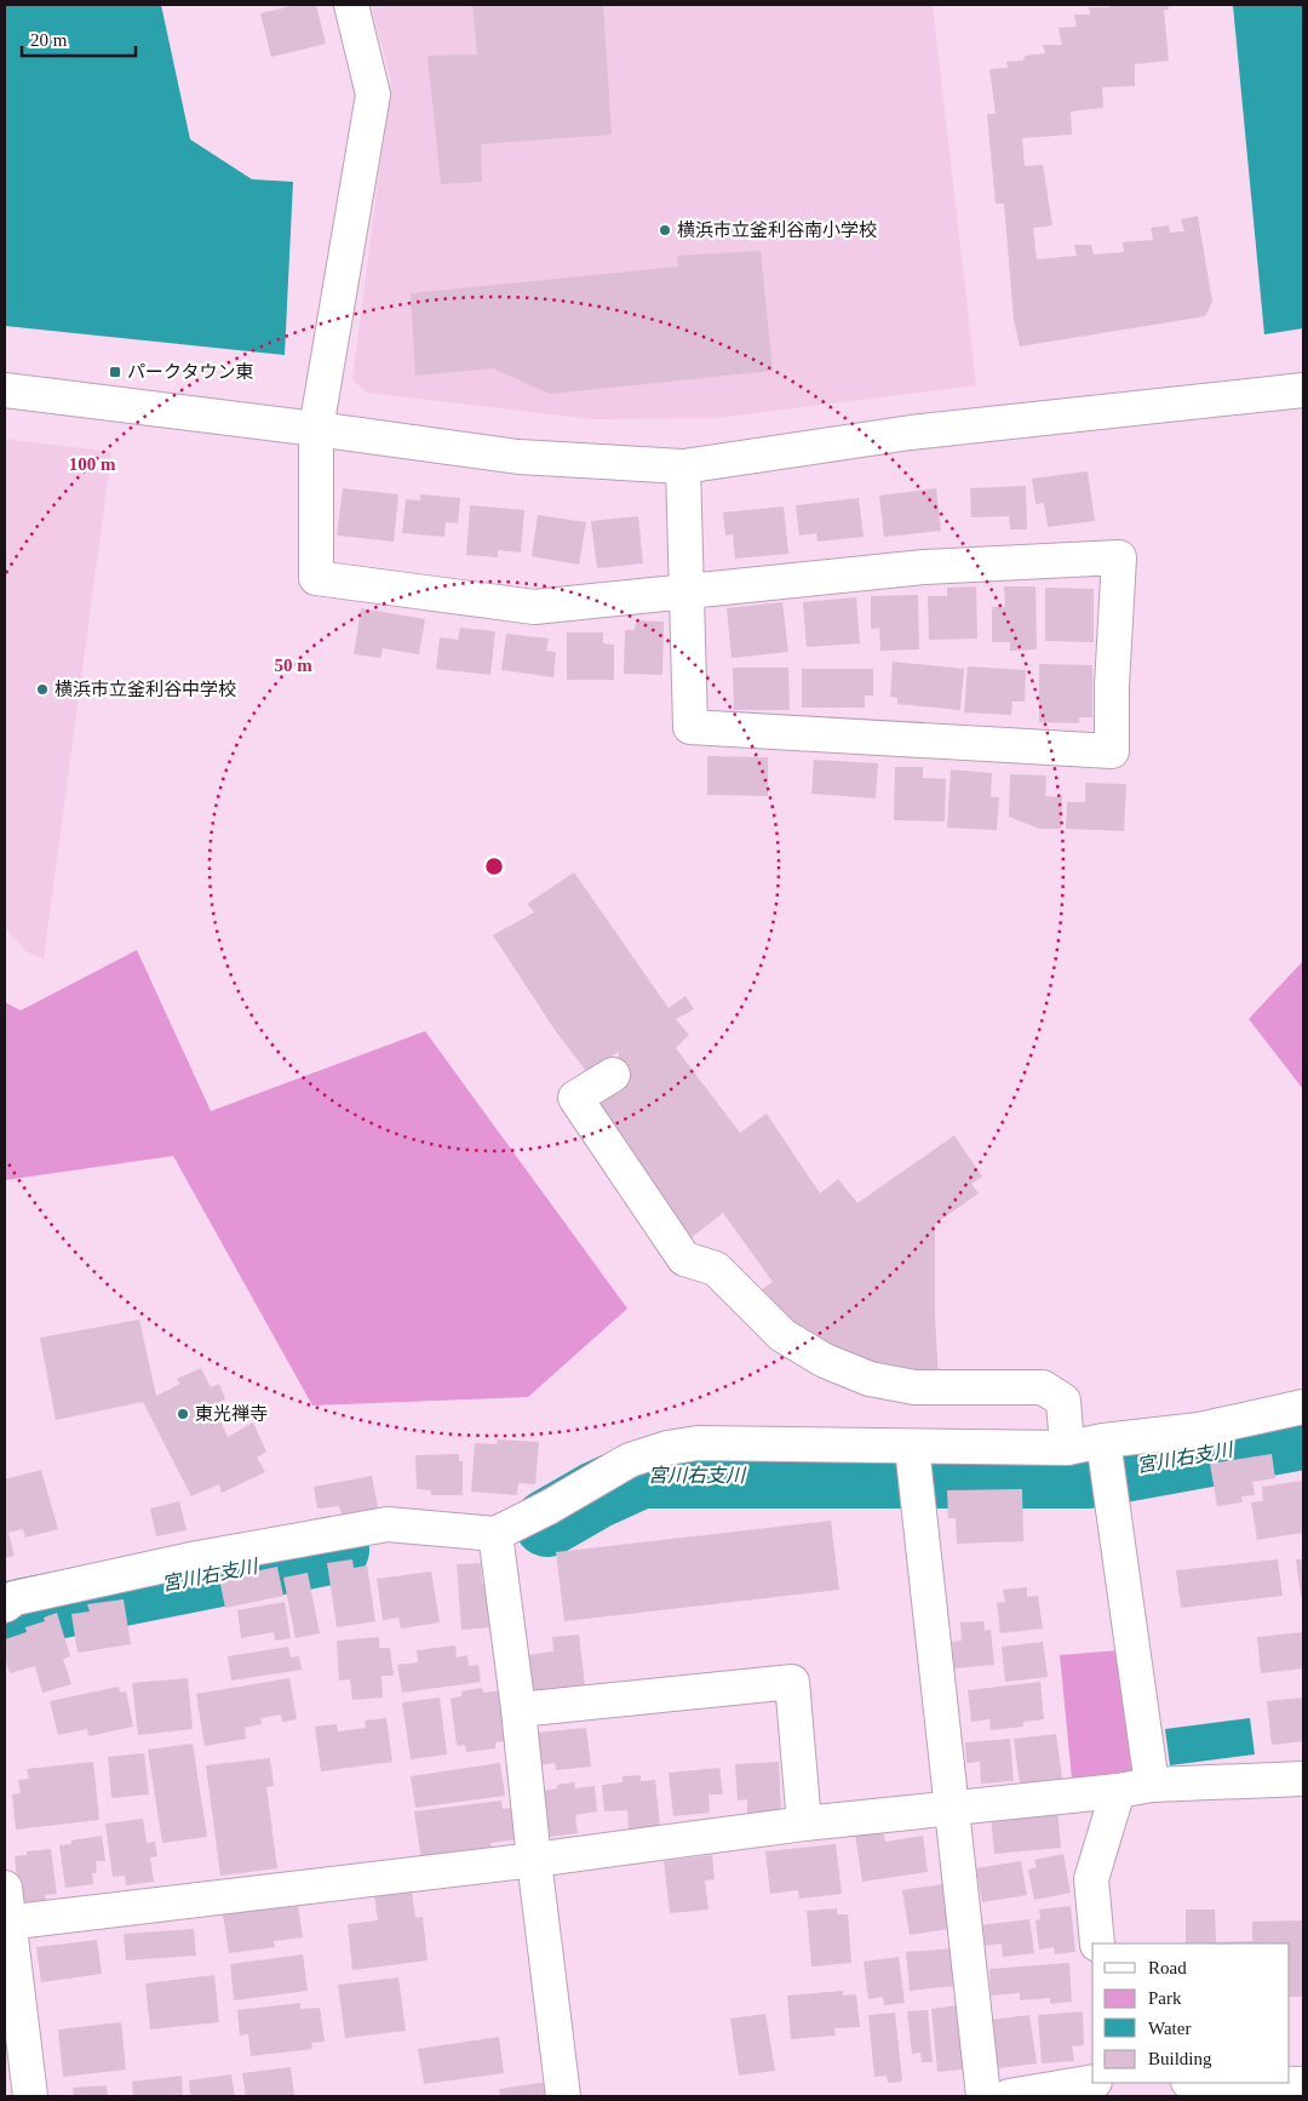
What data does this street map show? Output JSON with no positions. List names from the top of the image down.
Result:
{
  "water": ["宮川右支川"],
  "places": {
    "other": ["横浜市立釜利谷南小学校", "横浜市立釜利谷中学校", "東光禅寺"],
    "transit": ["パークタウン東"]
  },
  "legend": [
    "Road",
    "Park",
    "Water",
    "Building"
  ],
  "scale_bar": "20 m",
  "rings": ["100 m", "50 m"]
}
